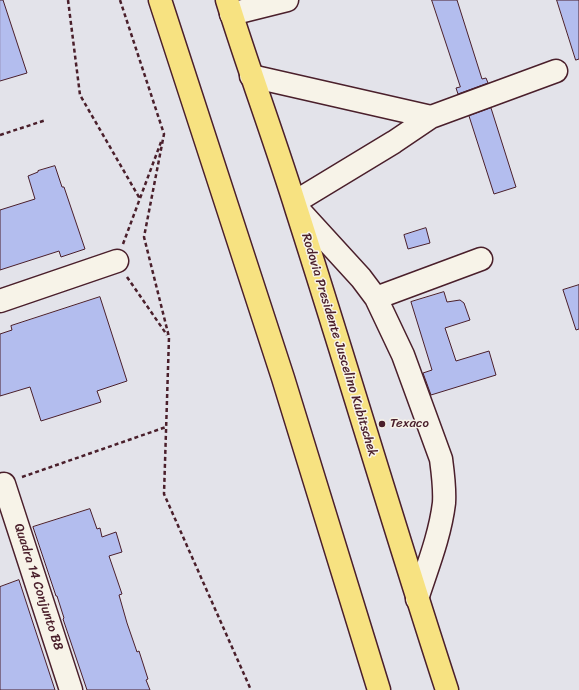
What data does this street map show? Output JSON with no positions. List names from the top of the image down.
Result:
{
  "streets": {
    "highway": ["Rodovia Presidente Juscelino Kubitschek"],
    "street": ["Quadra 14 Conjunto B8"]
  },
  "places": ["Texaco"]
}
